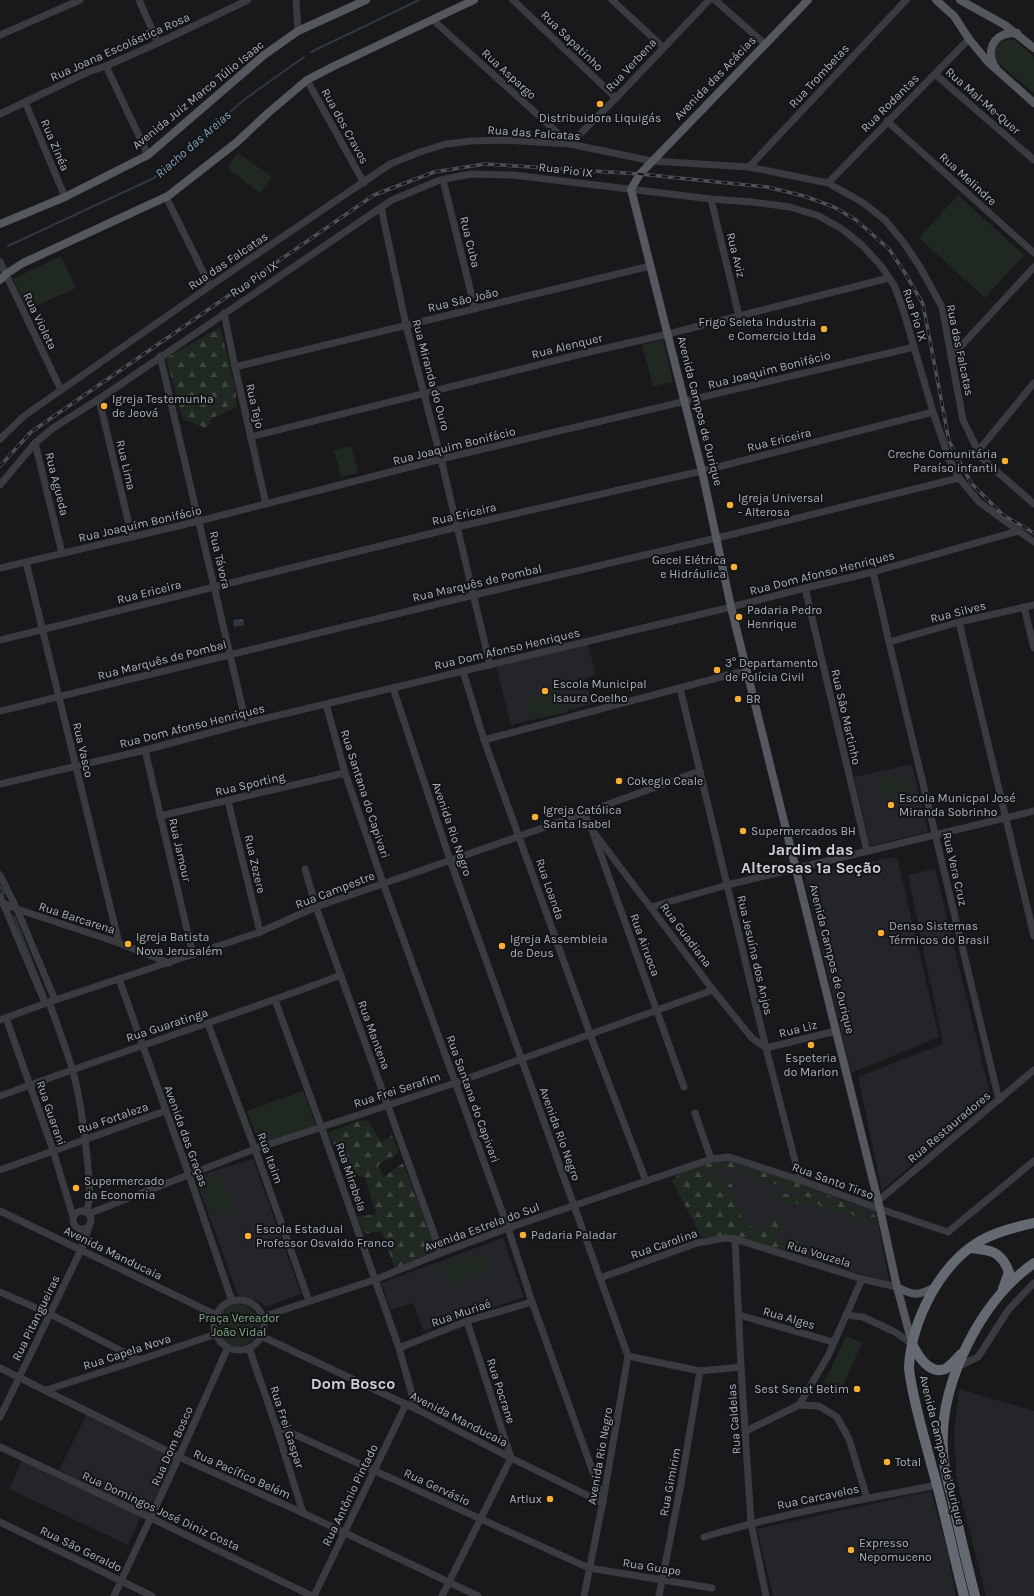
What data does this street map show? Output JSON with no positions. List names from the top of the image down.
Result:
{
  "streets": {
    "highway": ["Avenida Campos de Ourique"],
    "main road": ["Avenida das Acácias", "Avenida Juiz Marco Túlio Isaac"],
    "street": [
      "Rua Sapatinho",
      "Rua Joana Escolástica Rosa",
      "Rua Verbena",
      "Rua Aspargo",
      "Rua Trombetas",
      "Rua Mal-Me-Quer",
      "Rua Rodantas",
      "Rua dos Cravos",
      "Rua das Falcatas",
      "Rua Zinéa",
      "Rua Pio IX",
      "Rua Melindre",
      "Rua Cuba",
      "Rua Aviz",
      "Rua São João",
      "Rua Violeta",
      "Rua Alenquer",
      "Rua Joaquim Bonifácio",
      "Rua Miranda do Ouro",
      "Rua Tejo",
      "Rua Ericeira",
      "Rua Lima",
      "Rua Agueda",
      "Rua Távora",
      "Rua Dom Afonso Henriques",
      "Rua Marquês de Pombal",
      "Rua Silves",
      "Rua São Martinho",
      "Rua Vasco",
      "Rua Sporting",
      "Rua Santana do Capivari",
      "Avenida Rio Negro",
      "Rua Jamour",
      "Rua Zezere",
      "Rua Vera Cruz",
      "Rua Loanda",
      "Rua Campestre",
      "Rua Barcarena",
      "Rua Guadiana",
      "Rua Airuoca",
      "Rua Jesuína dos Anjos",
      "Rua Guaratinga",
      "Rua Liz",
      "Rua Mantena",
      "Rua Frei Serafim",
      "Rua Guarani",
      "Rua Fortaleza",
      "Rua Restauradores",
      "Avenida das Graças",
      "Rua Itaim",
      "Rua Mirabela",
      "Rua Santo Tirso",
      "Avenida Estrela do Sul",
      "Rua Carolina",
      "Avenida Manducaia",
      "Rua Vouzela",
      "Rua Muriaé",
      "Rua Pitangueiras",
      "Rua Alges",
      "Rua Capela Nova",
      "Rua Pocrane",
      "Rua Caldelas",
      "Rua Frei Gaspar",
      "Rua Dom Bosco",
      "Rua Pacífico Belém",
      "Rua Gimirim",
      "Rua Gervásio",
      "Rua Antônio Pintado",
      "Rua Carcavelos",
      "Rua Domingos José Diniz Costa",
      "Rua São Geraldo",
      "Rua Guape"
    ]
  },
  "crossings": [
    ["Rua Sapatinho", "Rua Verbena"],
    ["Rua Joana Escolástica Rosa", "Rua Zinéa"],
    ["Rua Verbena", "Rua Aspargo"],
    ["Rua Verbena", "Rua das Falcatas"],
    ["Rua Aspargo", "Rua das Falcatas"],
    ["Rua Trombetas", "Rua das Falcatas"],
    ["Avenida das Acácias", "Rua das Falcatas"],
    ["Avenida das Acácias", "Rua Pio IX"],
    ["Avenida das Acácias", "Avenida Campos de Ourique"],
    ["Avenida Juiz Marco Túlio Isaac", "Rua Zinéa"],
    ["Rua Mal-Me-Quer", "Rua Rodantas"],
    ["Rua Rodantas", "Rua das Falcatas"],
    ["Rua Rodantas", "Rua Melindre"],
    ["Rua dos Cravos", "Rua das Falcatas"],
    ["Rua das Falcatas", "Rua Violeta"],
    ["Rua Pio IX", "Rua Cuba"],
    ["Rua Pio IX", "Rua Aviz"],
    ["Rua Pio IX", "Rua Alenquer"],
    ["Rua Pio IX", "Rua Joaquim Bonifácio"],
    ["Rua Pio IX", "Rua Miranda do Ouro"],
    ["Rua Pio IX", "Rua Tejo"],
    ["Rua Pio IX", "Avenida Campos de Ourique"],
    ["Rua Pio IX", "Rua Ericeira"],
    ["Rua Pio IX", "Rua Lima"],
    ["Rua Pio IX", "Rua Agueda"],
    ["Rua Pio IX", "Rua Távora"],
    ["Rua Pio IX", "Rua Dom Afonso Henriques"],
    ["Rua Pio IX", "Rua Marquês de Pombal"],
    ["Rua Cuba", "Rua São João"],
    ["Rua Aviz", "Rua Alenquer"],
    ["Rua São João", "Rua Miranda do Ouro"],
    ["Rua São João", "Rua Tejo"],
    ["Rua São João", "Avenida Campos de Ourique"],
    ["Rua Alenquer", "Rua Miranda do Ouro"],
    ["Rua Alenquer", "Rua Tejo"],
    ["Rua Alenquer", "Avenida Campos de Ourique"],
    ["Rua Joaquim Bonifácio", "Rua Miranda do Ouro"],
    ["Rua Joaquim Bonifácio", "Rua Tejo"],
    ["Rua Joaquim Bonifácio", "Avenida Campos de Ourique"],
    ["Rua Joaquim Bonifácio", "Rua Lima"],
    ["Rua Joaquim Bonifácio", "Rua Agueda"],
    ["Rua Joaquim Bonifácio", "Rua Távora"],
    ["Rua Joaquim Bonifácio", "Rua Vasco"],
    ["Rua Miranda do Ouro", "Rua Ericeira"],
    ["Rua Miranda do Ouro", "Rua Dom Afonso Henriques"],
    ["Rua Miranda do Ouro", "Rua Marquês de Pombal"],
    ["Avenida Campos de Ourique", "Rua Ericeira"],
    ["Avenida Campos de Ourique", "Rua Dom Afonso Henriques"],
    ["Avenida Campos de Ourique", "Rua Marquês de Pombal"],
    ["Avenida Campos de Ourique", "Rua Liz"],
    ["Avenida Campos de Ourique", "Rua Restauradores"],
    ["Avenida Campos de Ourique", "Rua Santo Tirso"],
    ["Avenida Campos de Ourique", "Rua Vouzela"],
    ["Avenida Campos de Ourique", "Rua Carcavelos"],
    ["Rua Ericeira", "Rua Távora"],
    ["Rua Ericeira", "Rua Vasco"],
    ["Rua Távora", "Rua Dom Afonso Henriques"],
    ["Rua Távora", "Rua Marquês de Pombal"],
    ["Rua Dom Afonso Henriques", "Rua São Martinho"],
    ["Rua Dom Afonso Henriques", "Rua Vasco"],
    ["Rua Dom Afonso Henriques", "Rua Santana do Capivari"],
    ["Rua Dom Afonso Henriques", "Avenida Rio Negro"],
    ["Rua Dom Afonso Henriques", "Rua Jamour"],
    ["Rua Dom Afonso Henriques", "Rua Vera Cruz"],
    ["Rua Dom Afonso Henriques", "Rua Loanda"],
    ["Rua Marquês de Pombal", "Rua Vasco"],
    ["Rua Silves", "Rua Vera Cruz"],
    ["Rua Vasco", "Rua Barcarena"],
    ["Rua Sporting", "Rua Santana do Capivari"],
    ["Rua Sporting", "Rua Jamour"],
    ["Rua Sporting", "Rua Zezere"],
    ["Rua Santana do Capivari", "Avenida Rio Negro"],
    ["Rua Santana do Capivari", "Rua Campestre"],
    ["Rua Santana do Capivari", "Rua Frei Serafim"],
    ["Rua Santana do Capivari", "Avenida Estrela do Sul"],
    ["Rua Santana do Capivari", "Avenida Manducaia"],
    ["Rua Santana do Capivari", "Rua Muriaé"],
    ["Avenida Rio Negro", "Rua Campestre"],
    ["Avenida Rio Negro", "Rua Frei Serafim"],
    ["Avenida Rio Negro", "Avenida Estrela do Sul"],
    ["Avenida Rio Negro", "Rua Carolina"],
    ["Avenida Rio Negro", "Avenida Manducaia"],
    ["Avenida Rio Negro", "Rua Gervásio"],
    ["Avenida Rio Negro", "Rua Guape"],
    ["Rua Jamour", "Rua Campestre"],
    ["Rua Zezere", "Rua Campestre"],
    ["Rua Vera Cruz", "Rua Restauradores"],
    ["Rua Loanda", "Rua Campestre"],
    ["Rua Loanda", "Rua Frei Serafim"],
    ["Rua Loanda", "Avenida Estrela do Sul"],
    ["Rua Campestre", "Rua Barcarena"],
    ["Rua Campestre", "Rua Airuoca"],
    ["Rua Campestre", "Rua Jesuína dos Anjos"],
    ["Rua Campestre", "Rua Mantena"],
    ["Rua Campestre", "Rua Guarani"],
    ["Rua Campestre", "Avenida das Graças"],
    ["Rua Guadiana", "Rua Airuoca"],
    ["Rua Guadiana", "Rua Jesuína dos Anjos"],
    ["Rua Guadiana", "Rua Liz"],
    ["Rua Guadiana", "Rua Frei Serafim"],
    ["Rua Airuoca", "Rua Frei Serafim"],
    ["Rua Jesuína dos Anjos", "Rua Liz"],
    ["Rua Jesuína dos Anjos", "Rua Santo Tirso"],
    ["Rua Guaratinga", "Rua Mantena"],
    ["Rua Guaratinga", "Rua Guarani"],
    ["Rua Guaratinga", "Avenida das Graças"],
    ["Rua Guaratinga", "Rua Itaim"],
    ["Rua Guaratinga", "Rua Mirabela"],
    ["Rua Mantena", "Rua Frei Serafim"],
    ["Rua Mantena", "Avenida Estrela do Sul"],
    ["Rua Frei Serafim", "Rua Guarani"],
    ["Rua Frei Serafim", "Avenida das Graças"],
    ["Rua Frei Serafim", "Rua Itaim"],
    ["Rua Frei Serafim", "Rua Mirabela"],
    ["Rua Guarani", "Rua Fortaleza"],
    ["Rua Guarani", "Avenida Manducaia"],
    ["Rua Guarani", "Rua Pitangueiras"],
    ["Rua Fortaleza", "Avenida das Graças"],
    ["Rua Restauradores", "Rua Santo Tirso"],
    ["Avenida das Graças", "Avenida Estrela do Sul"],
    ["Avenida das Graças", "Avenida Manducaia"],
    ["Avenida das Graças", "Rua Capela Nova"],
    ["Avenida das Graças", "Rua Frei Gaspar"],
    ["Avenida das Graças", "Rua Dom Bosco"],
    ["Rua Itaim", "Avenida Estrela do Sul"],
    ["Rua Mirabela", "Avenida Estrela do Sul"],
    ["Rua Mirabela", "Avenida Manducaia"],
    ["Rua Mirabela", "Rua Muriaé"],
    ["Rua Santo Tirso", "Avenida Estrela do Sul"],
    ["Avenida Estrela do Sul", "Avenida Manducaia"],
    ["Avenida Estrela do Sul", "Rua Capela Nova"],
    ["Avenida Estrela do Sul", "Rua Frei Gaspar"],
    ["Avenida Estrela do Sul", "Rua Dom Bosco"],
    ["Rua Carolina", "Rua Vouzela"],
    ["Rua Carolina", "Rua Caldelas"],
    ["Avenida Manducaia", "Rua Pitangueiras"],
    ["Avenida Manducaia", "Rua Capela Nova"],
    ["Avenida Manducaia", "Rua Pocrane"],
    ["Avenida Manducaia", "Rua Frei Gaspar"],
    ["Avenida Manducaia", "Rua Dom Bosco"],
    ["Avenida Manducaia", "Rua Antônio Pintado"],
    ["Rua Vouzela", "Rua Caldelas"],
    ["Rua Muriaé", "Rua Pocrane"],
    ["Rua Pitangueiras", "Rua Pacífico Belém"],
    ["Rua Alges", "Rua Caldelas"],
    ["Rua Capela Nova", "Rua Frei Gaspar"],
    ["Rua Capela Nova", "Rua Dom Bosco"],
    ["Rua Capela Nova", "Rua Pacífico Belém"],
    ["Rua Caldelas", "Rua Carcavelos"],
    ["Rua Frei Gaspar", "Rua Dom Bosco"],
    ["Rua Frei Gaspar", "Rua Pacífico Belém"],
    ["Rua Frei Gaspar", "Rua Gervásio"],
    ["Rua Dom Bosco", "Rua Pacífico Belém"],
    ["Rua Dom Bosco", "Rua Domingos José Diniz Costa"],
    ["Rua Dom Bosco", "Rua São Geraldo"],
    ["Rua Pacífico Belém", "Rua Antônio Pintado"],
    ["Rua Gimirim", "Rua Guape"],
    ["Rua Gervásio", "Rua Antônio Pintado"],
    ["Rua Gervásio", "Rua Guape"],
    ["Rua Antônio Pintado", "Rua Domingos José Diniz Costa"]
  ],
  "districts": ["Jardim das Alterosas 1ª Seção", "Dom Bosco"],
  "water": ["Riacho das Areias"],
  "parks": ["Praça Vereador João Vidal"],
  "places": [
    "Distribuidora Liquigás",
    "Frigo Seleta Industria e Comercio Ltda",
    "Igreja Testemunha de Jeová",
    "Creche Comunitária Paraíso infantil",
    "Igreja Universal - Alterosa",
    "Gecel Elétrica e Hidráulica",
    "Padaria Pedro Henrique",
    "3° Departamento de Polícia Civil",
    "Escola Municipal Isaura Coelho",
    "BR",
    "Cokegio Ceale",
    "Escola Municpal José Miranda Sobrinho",
    "Igreja Católica Santa Isabel",
    "Supermercados BH",
    "Denso Sistemas Térmicos do Brasil",
    "Igreja Batista Nova Jerusalém",
    "Igreja Assembleia de Deus",
    "Espeteria do Marlon",
    "Supermercado da Economia",
    "Padaria Paladar",
    "Escola Estadual Professor Osvaldo Franco",
    "Sest Senat Betim",
    "Total",
    "Artlux",
    "Expresso Nepomuceno"
  ]
}
